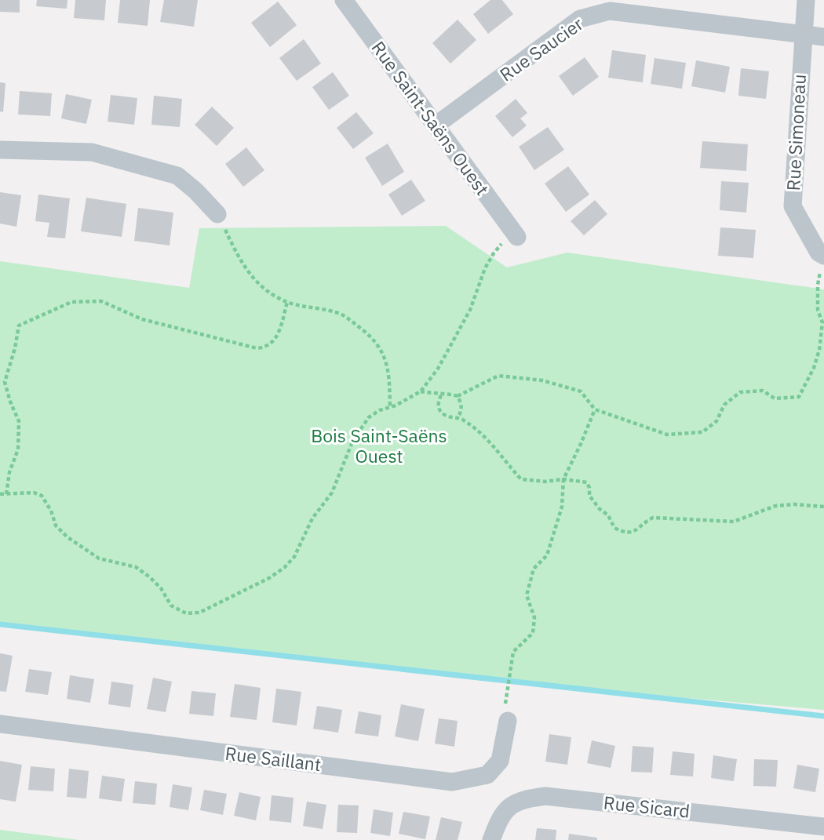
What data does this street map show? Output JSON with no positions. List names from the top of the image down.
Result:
{
  "streets": {
    "street": [
      "Rue Saucier",
      "Rue Saint-Saëns Ouest",
      "Rue Simoneau",
      "Rue Saillant",
      "Rue Sicard"
    ]
  },
  "crossings": [
    ["Rue Saucier", "Rue Saint-Saëns Ouest"],
    ["Rue Saucier", "Rue Simoneau"]
  ],
  "parks": ["Bois Saint-Saëns Ouest"]
}
